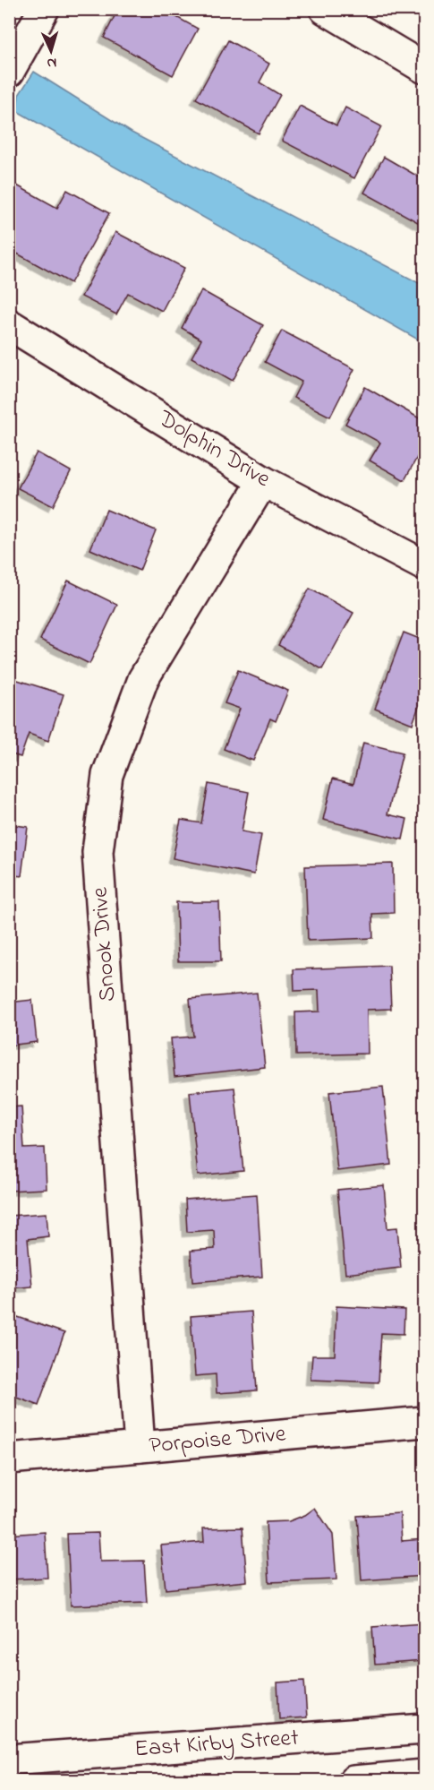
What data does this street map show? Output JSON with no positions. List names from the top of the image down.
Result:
{
  "streets": {
    "street": [
      "Dolphin Drive",
      "Snook Drive",
      "Porpoise Drive",
      "East Kirby Street"
    ]
  },
  "crossings": [
    ["Dolphin Drive", "Snook Drive"],
    ["Snook Drive", "Porpoise Drive"]
  ],
  "north": "bottom"
}
